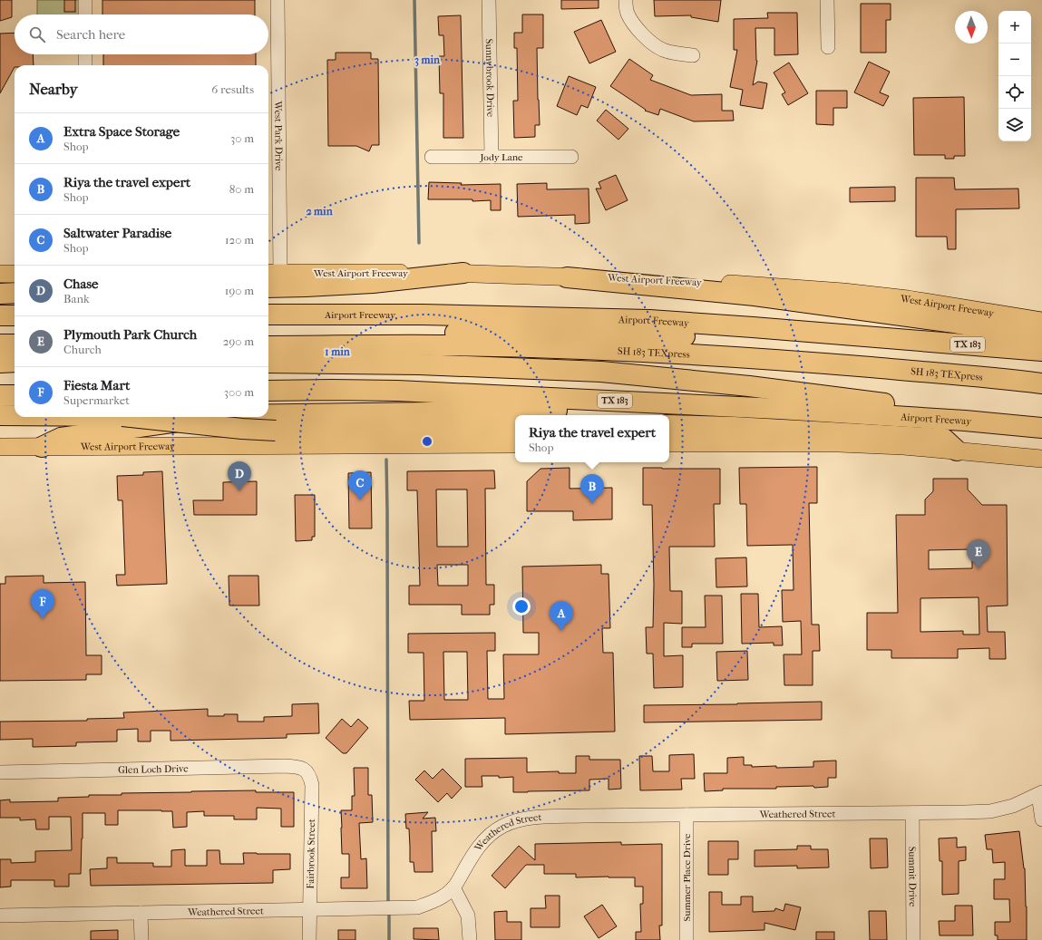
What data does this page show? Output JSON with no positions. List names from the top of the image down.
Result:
{
  "streets": {
    "highway": ["Airport Freeway", "TX 183", "SH 183 TEXpress"],
    "main road": ["West Airport Freeway"],
    "street": [
      "Sunnybrook Drive",
      "West Park Drive",
      "Jody Lane",
      "Glen Loch Drive",
      "Weathered Street",
      "Fairbrook Street",
      "Summit Drive",
      "Summer Place Drive"
    ]
  },
  "crossings": [
    ["Sunnybrook Drive", "Jody Lane"],
    ["West Park Drive", "West Airport Freeway"],
    ["Glen Loch Drive", "Fairbrook Street"],
    ["Weathered Street", "Fairbrook Street"],
    ["Weathered Street", "Summit Drive"],
    ["Weathered Street", "Summer Place Drive"]
  ],
  "north": "bottom",
  "page": {
    "map_buttons": ["+", "−"],
    "search": "Search here",
    "heading": ["Nearby", "6 results"],
    "list": [
      {
        "mark": "A",
        "name": "Extra Space Storage",
        "note": "Shop",
        "value": "30 m"
      },
      {
        "mark": "B",
        "name": "Riya the travel expert",
        "note": "Shop",
        "value": "80 m"
      },
      {
        "mark": "C",
        "name": "Saltwater Paradise",
        "note": "Shop",
        "value": "120 m"
      },
      {
        "mark": "D",
        "name": "Chase",
        "note": "Bank",
        "value": "190 m"
      },
      {
        "mark": "E",
        "name": "Plymouth Park Church",
        "note": "Church",
        "value": "290 m"
      },
      {
        "mark": "F",
        "name": "Fiesta Mart",
        "note": "Supermarket",
        "value": "300 m"
      }
    ],
    "popup": ["Riya the travel expert", "Shop"],
    "pins": [
      "D",
      "C",
      "B",
      "E",
      "F",
      "A"
    ]
  },
  "rings": ["3 min", "2 min", "1 min"]
}
